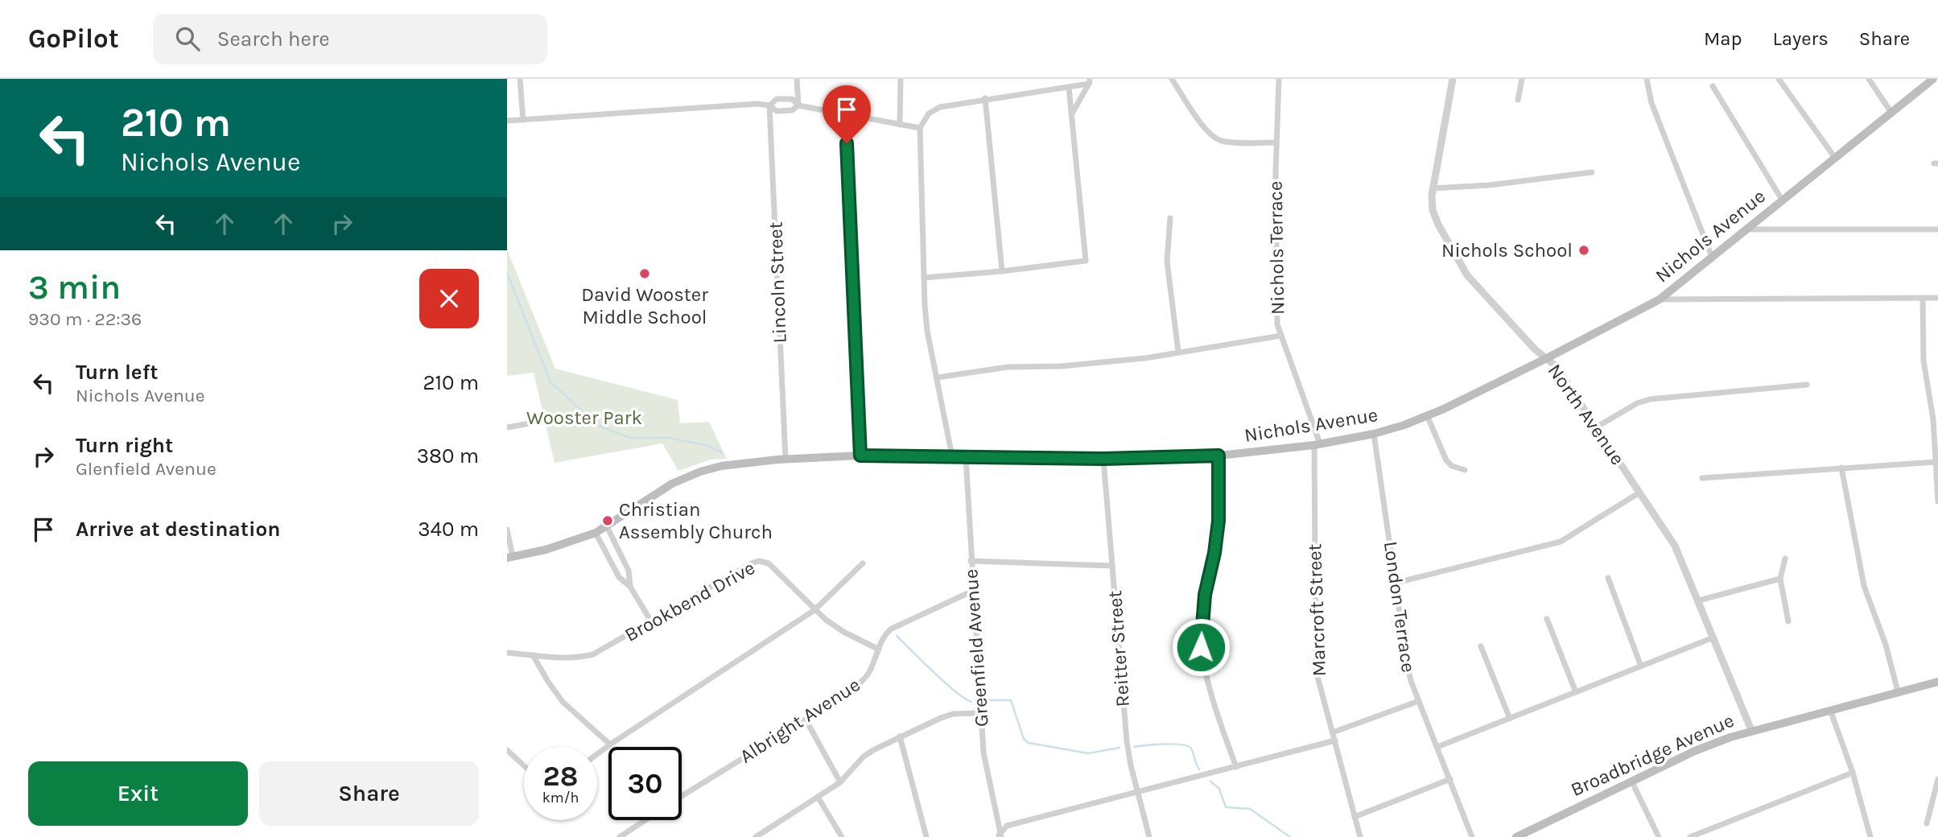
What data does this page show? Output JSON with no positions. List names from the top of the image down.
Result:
{
  "streets": {
    "main road": ["Nichols Avenue", "Broadbridge Avenue"],
    "street": [
      "Nichols Terrace",
      "Lincoln Street",
      "North Avenue",
      "Brookbend Drive",
      "London Terrace",
      "Marcroft Street",
      "Greenfield Avenue",
      "Reitter Street",
      "Albright Avenue"
    ]
  },
  "crossings": [
    ["Nichols Avenue", "Nichols Terrace"],
    ["Nichols Avenue", "Lincoln Street"],
    ["Nichols Avenue", "North Avenue"],
    ["Nichols Avenue", "London Terrace"],
    ["Nichols Avenue", "Marcroft Street"],
    ["Nichols Avenue", "Greenfield Avenue"],
    ["Nichols Avenue", "Reitter Street"],
    ["Nichols Terrace", "Marcroft Street"],
    ["North Avenue", "Broadbridge Avenue"],
    ["Brookbend Drive", "Albright Avenue"],
    ["Greenfield Avenue", "Albright Avenue"]
  ],
  "parks": ["Wooster Park"],
  "places": ["Nichols School", "David Wooster Middle School", "Christian Assembly Church"],
  "page": {
    "header": "GoPilot",
    "search": "Search here",
    "nav": ["Map", "Layers", "Share"],
    "turn": ["210 m", "Nichols Avenue"],
    "heading": ["3 min", "930 m · 22:36"],
    "list": [
      {
        "name": "Turn left",
        "note": "Nichols Avenue",
        "value": "210 m"
      },
      {
        "name": "Turn right",
        "note": "Glenfield Avenue",
        "value": "380 m"
      },
      {
        "name": "Arrive at destination",
        "value": "340 m"
      }
    ],
    "speed": "28 km/h",
    "limit": "30",
    "buttons": ["Exit", "Share"]
  }
}
